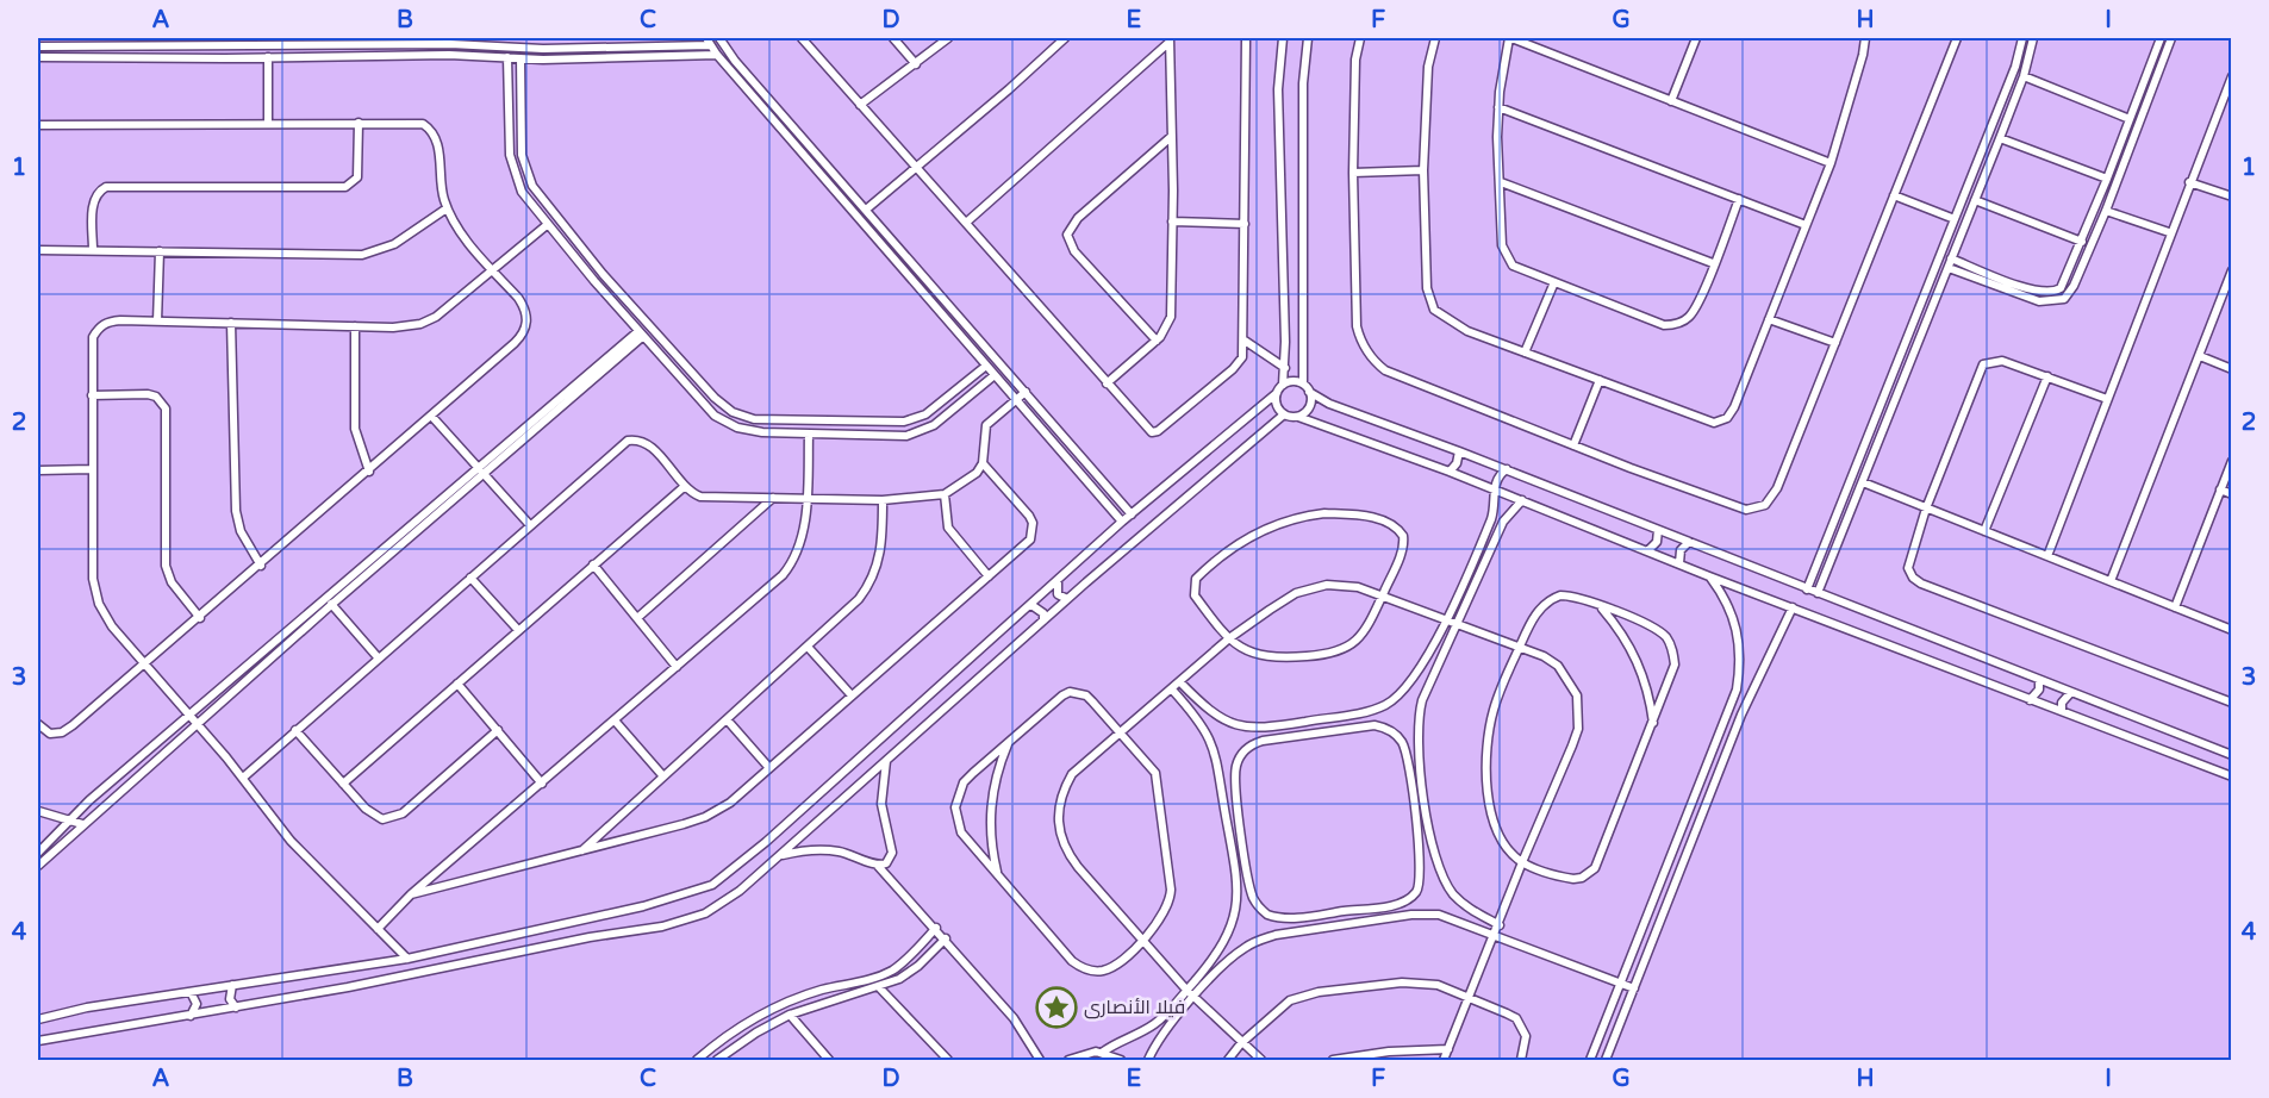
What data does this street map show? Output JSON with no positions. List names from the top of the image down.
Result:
{
  "places": {
    "place": ["فيلا الأنصارى"]
  },
  "grid": {
    "columns": [
      "A",
      "B",
      "C",
      "D",
      "E",
      "F",
      "G",
      "H",
      "I"
    ],
    "rows": [
      "1",
      "2",
      "3",
      "4"
    ]
  }
}
